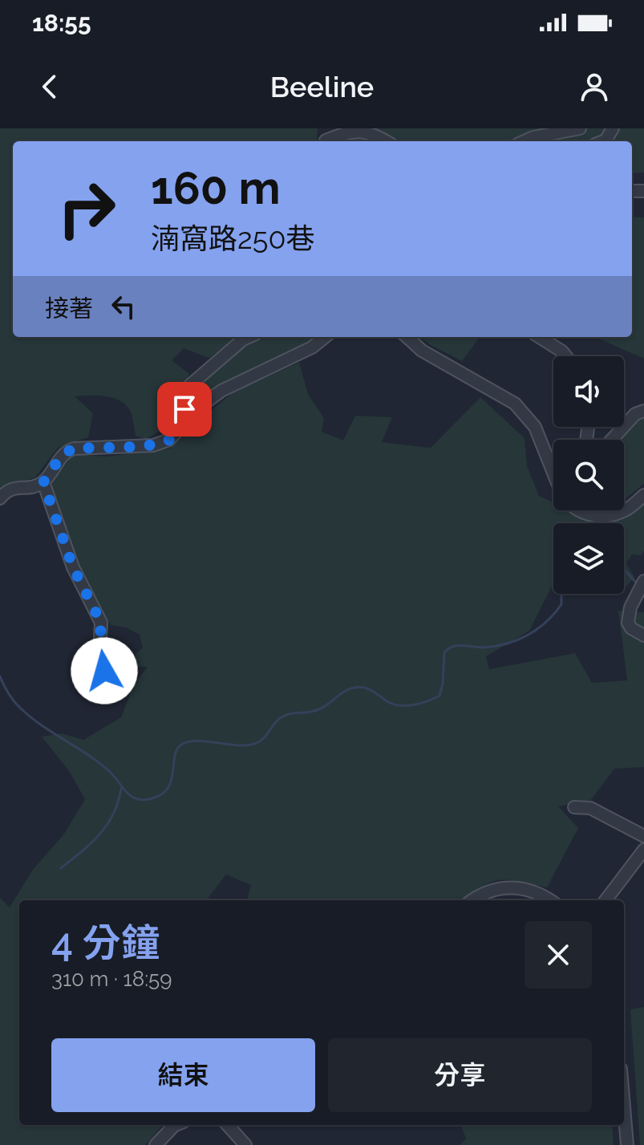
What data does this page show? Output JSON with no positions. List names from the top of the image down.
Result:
{
  "page": {
    "status": "18:55",
    "header": "Beeline",
    "turn": ["160 m", "湳窩路250巷"],
    "then": "接著",
    "heading": ["4 分鐘", "310 m · 18:59"],
    "buttons": ["結束", "分享"]
  }
}
